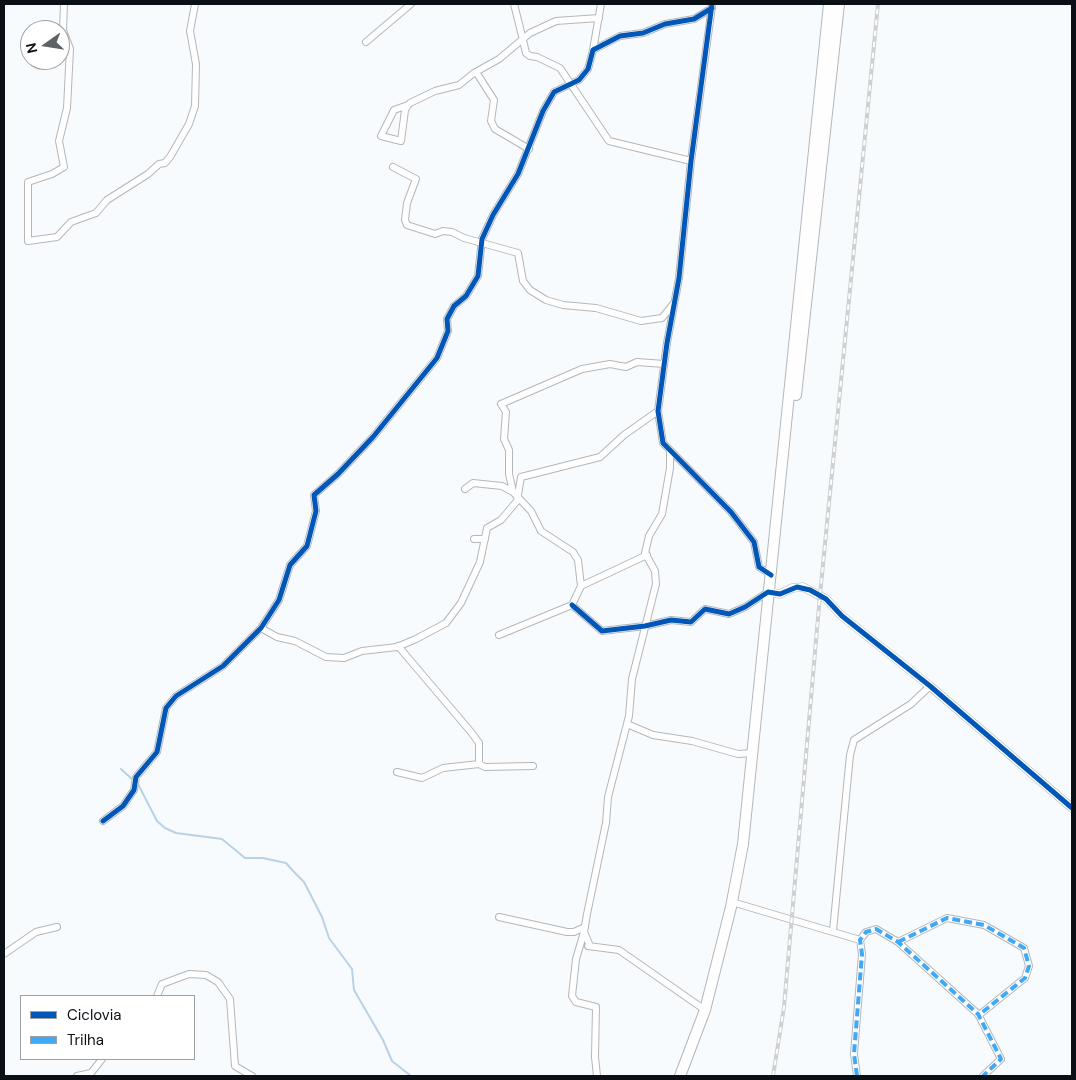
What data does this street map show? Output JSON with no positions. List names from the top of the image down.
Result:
{
  "legend": ["Ciclovia", "Trilha"],
  "north": "left"
}
